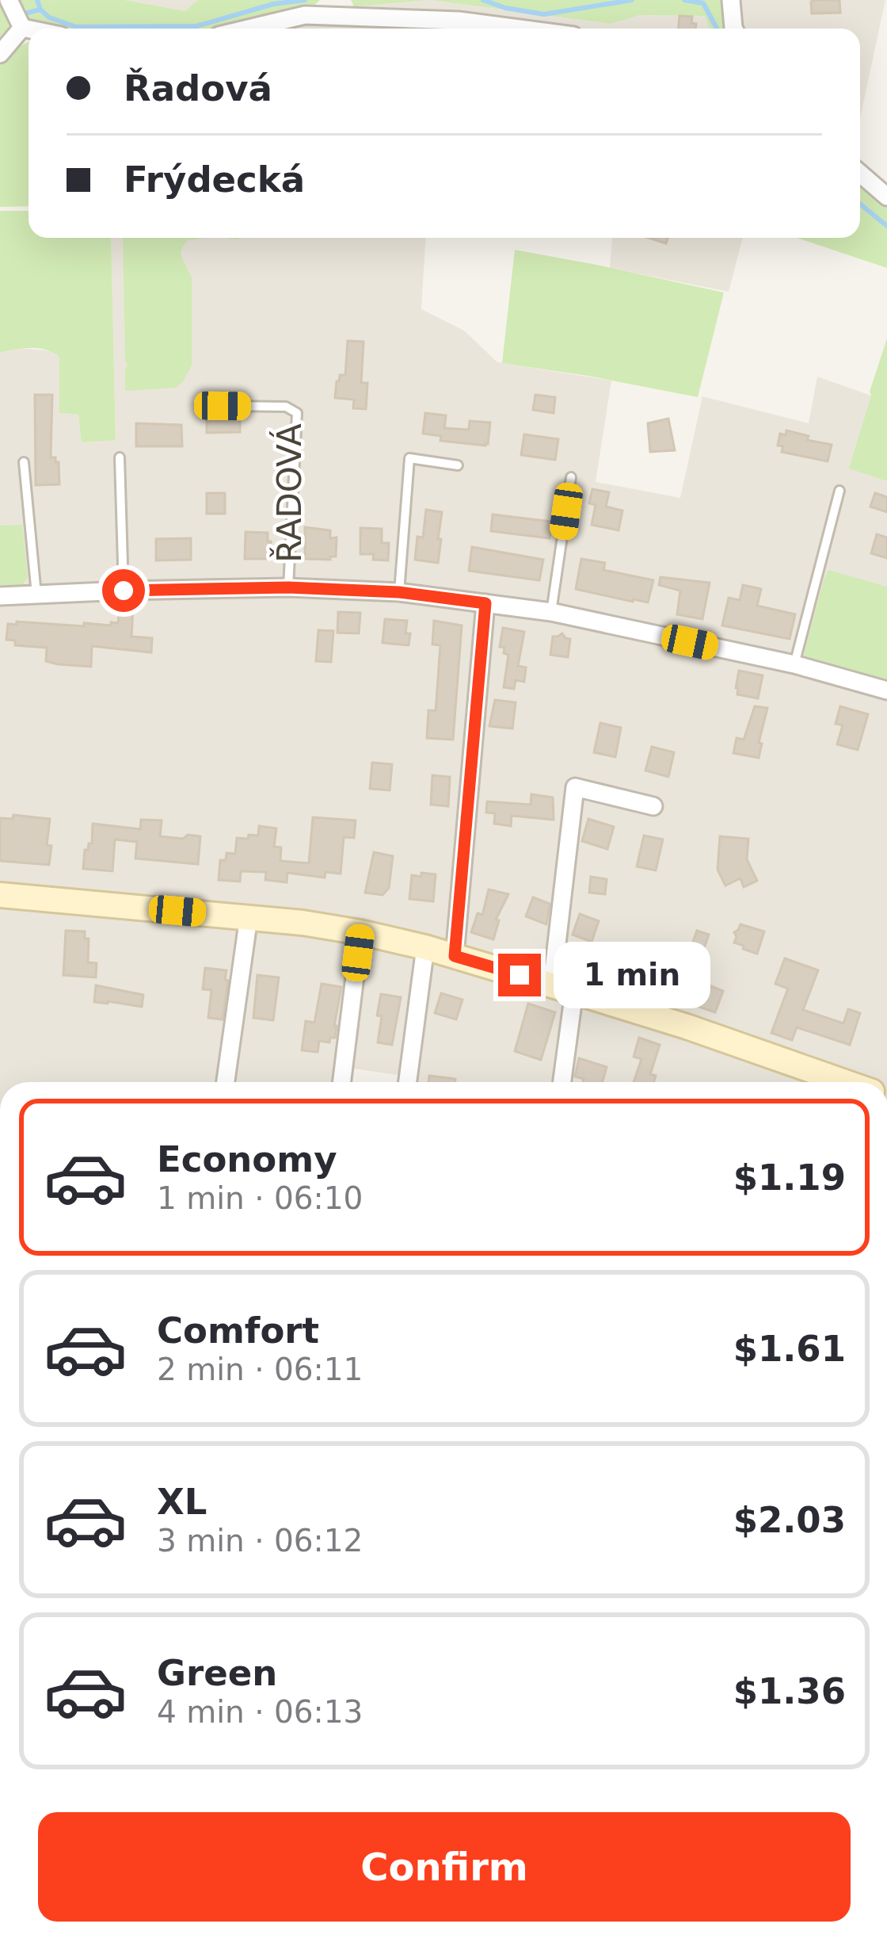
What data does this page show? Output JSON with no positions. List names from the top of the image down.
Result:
{
  "streets": {
    "street": ["ŘADOVÁ"]
  },
  "page": {
    "banner": ["Řadová", "Frýdecká"],
    "bubble": "1 min",
    "list": [
      {
        "name": "Economy",
        "note": "1 min · 06:10",
        "value": "$1.19"
      },
      {
        "name": "Comfort",
        "note": "2 min · 06:11",
        "value": "$1.61"
      },
      {
        "name": "XL",
        "note": "3 min · 06:12",
        "value": "$2.03"
      },
      {
        "name": "Green",
        "note": "4 min · 06:13",
        "value": "$1.36"
      }
    ],
    "buttons": "Confirm"
  }
}
